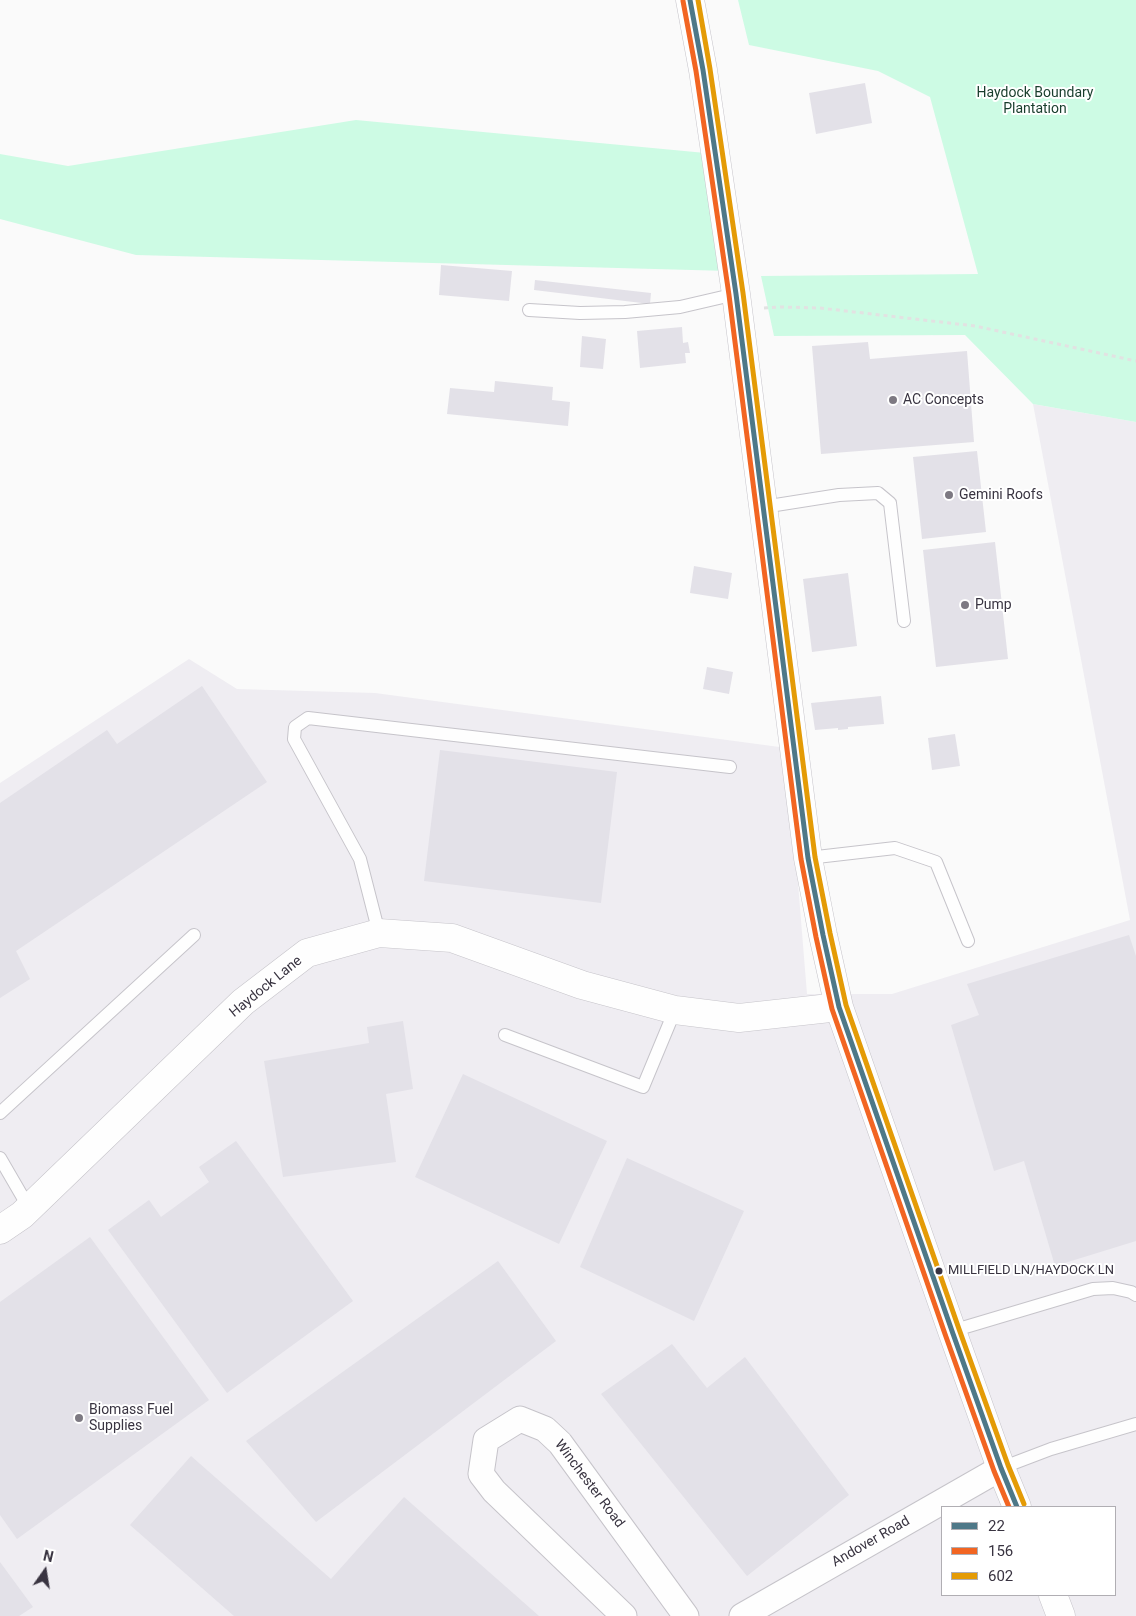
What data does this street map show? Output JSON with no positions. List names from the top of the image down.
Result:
{
  "streets": {
    "street": ["Haydock Lane", "Winchester Road", "Andover Road"]
  },
  "parks": ["Haydock Boundary Plantation"],
  "places": [
    "AC Concepts",
    "Gemini Roofs",
    "Pump",
    "MILLFIELD LN/HAYDOCK LN",
    "Biomass Fuel Supplies"
  ],
  "lines": ["transit line 22", "transit line 602", "transit line 156"],
  "legend": ["22", "156", "602"],
  "north": "top"
}
